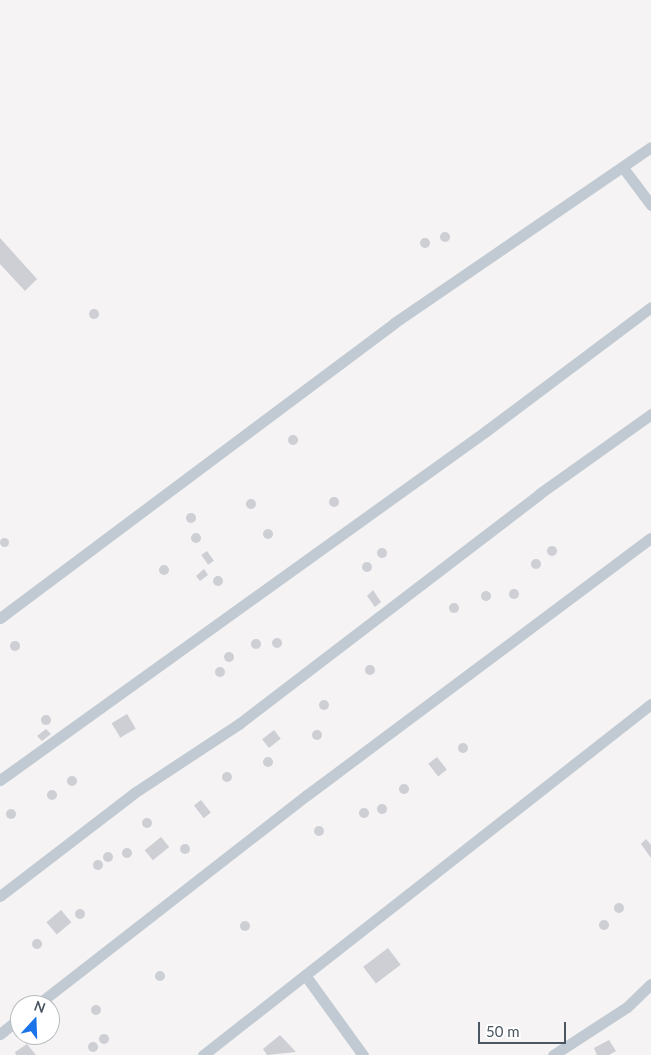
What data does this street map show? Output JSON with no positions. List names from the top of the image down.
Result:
{
  "scale_bar": "50 m",
  "north": "top"
}
